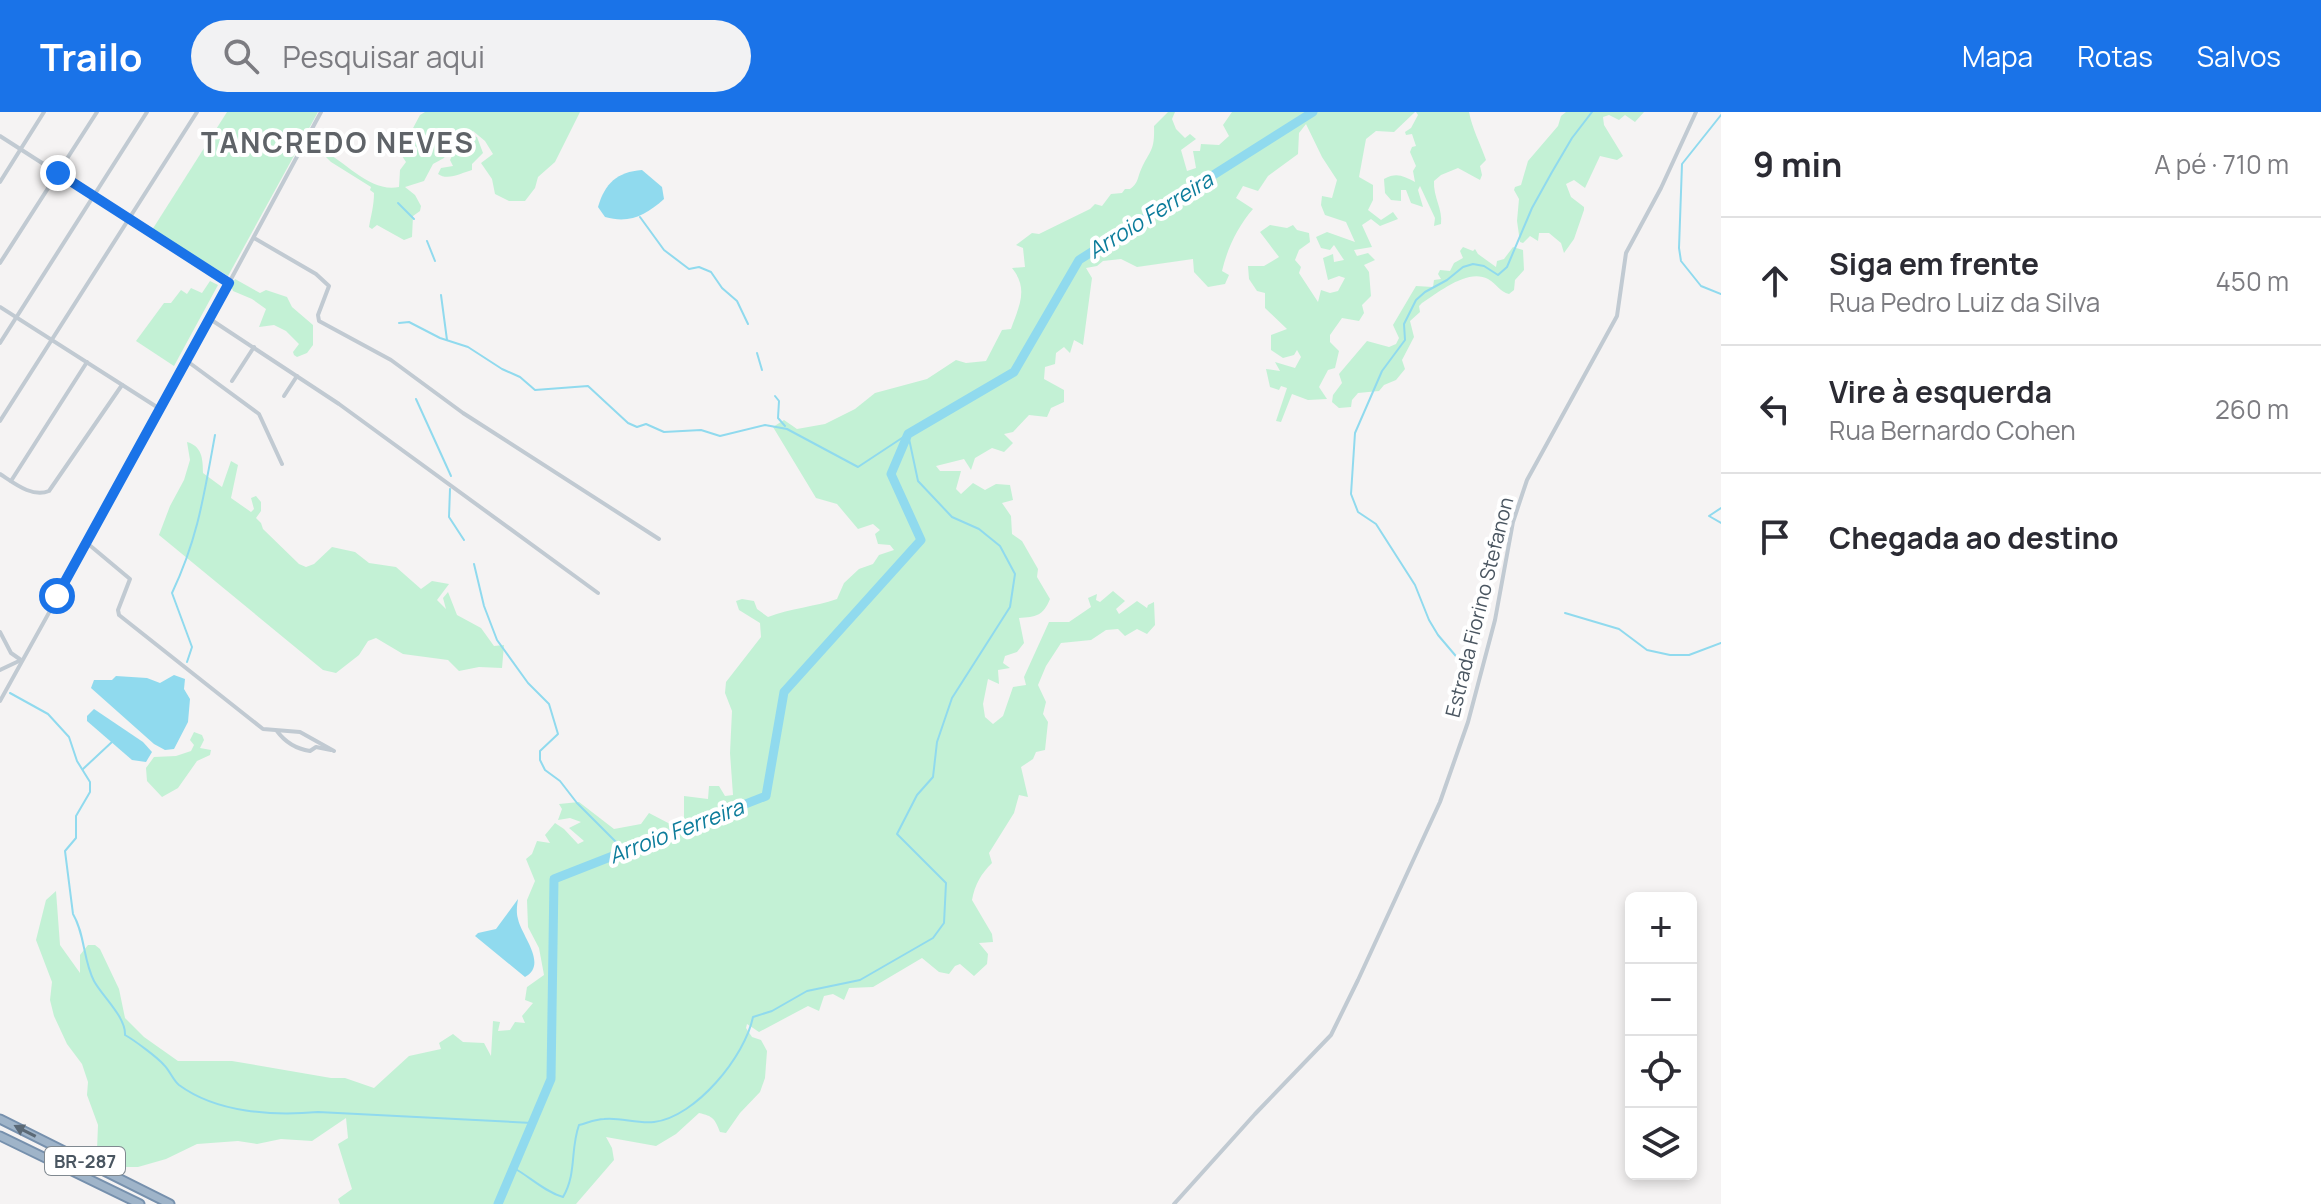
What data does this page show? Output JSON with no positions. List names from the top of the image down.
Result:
{
  "streets": {
    "highway": ["BR-287"],
    "street": ["Estrada Fiorino Stefanon"]
  },
  "districts": ["TANCREDO NEVES"],
  "water": ["Arroio Ferreira"],
  "page": {
    "header": "Trailo",
    "search": "Pesquisar aqui",
    "nav": ["Mapa", "Rotas", "Salvos"],
    "heading": ["9 min", "A pé · 710 m"],
    "list": [
      ["Siga em frente", "Rua Pedro Luiz da Silva", "450 m"],
      ["Vire à esquerda", "Rua Bernardo Cohen", "260 m"],
      "Chegada ao destino"
    ],
    "map_buttons": ["+", "−"]
  }
}
